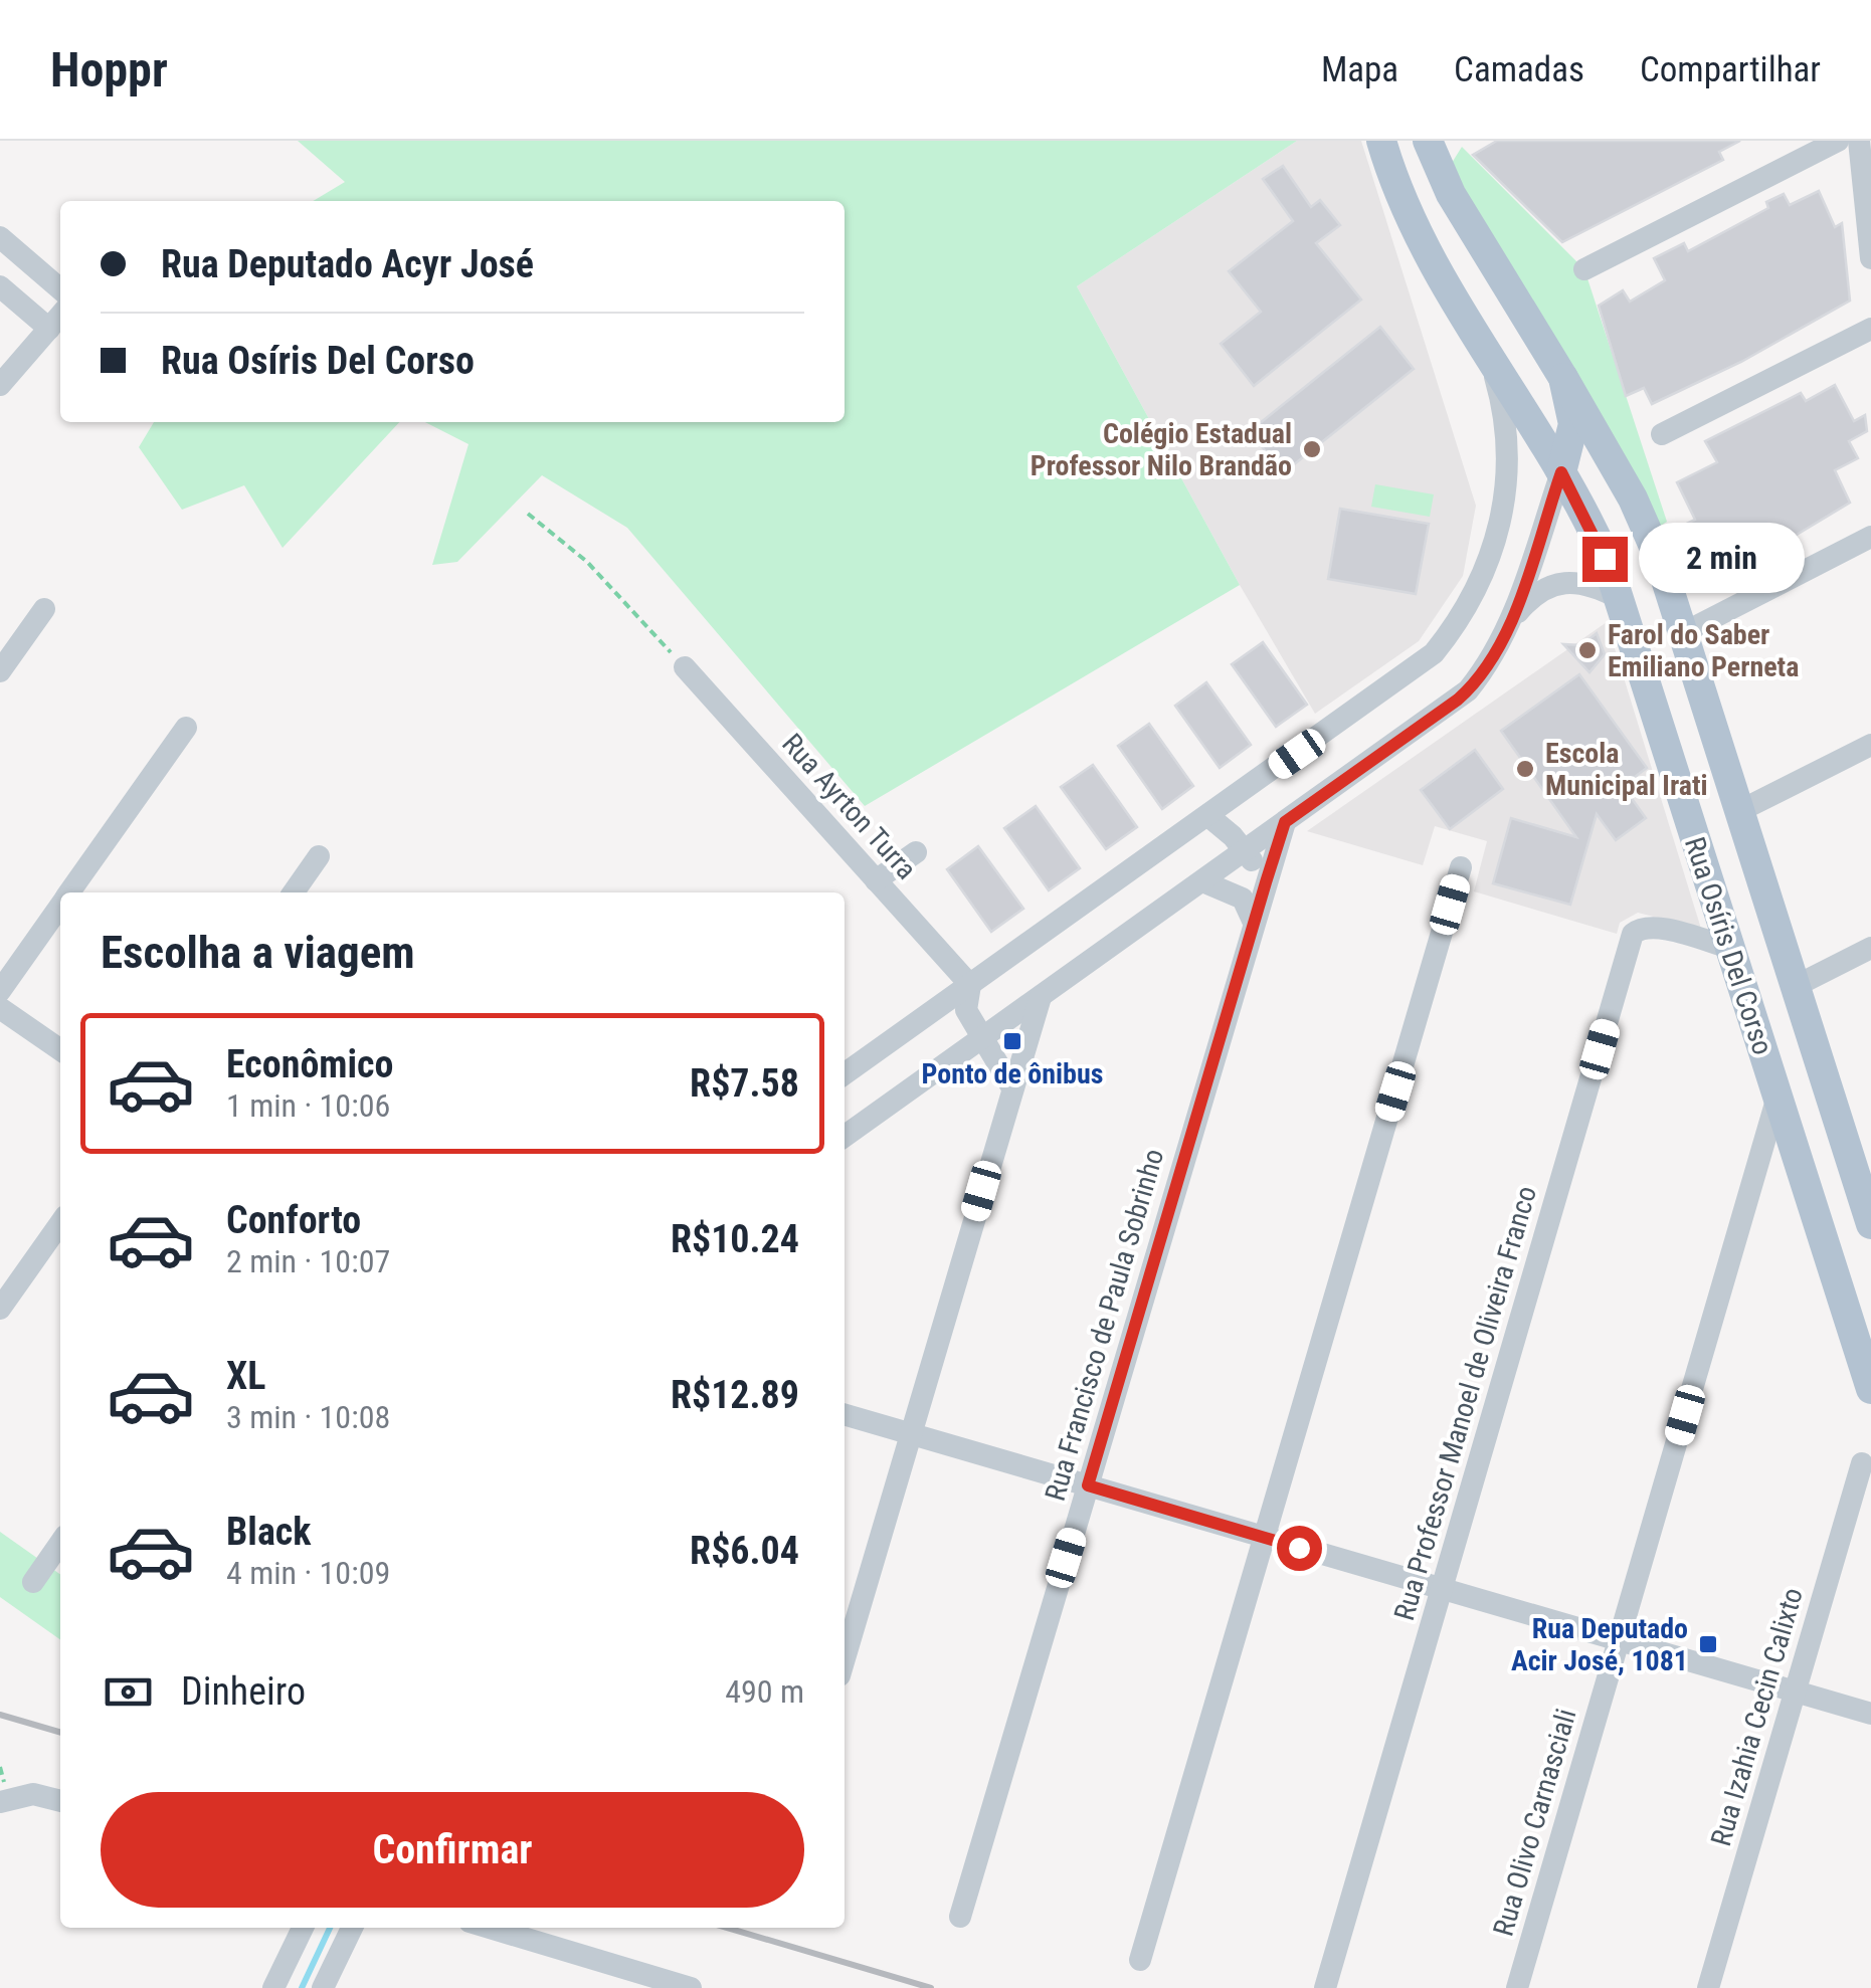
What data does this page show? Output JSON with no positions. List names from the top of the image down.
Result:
{
  "streets": {
    "main road": ["Rua Osíris Del Corso"],
    "street": [
      "Rua Ayrton Turra",
      "Rua Francisco de Paula Sobrinho",
      "Rua Professor Manoel de Oliveira Franco",
      "Rua Izahia Cecin Calixto",
      "Rua Olivo Carnasciali"
    ]
  },
  "crossings": [
    ["Rua Osíris Del Corso", "Rua Professor Manoel de Oliveira Franco"],
    ["Rua Osíris Del Corso", "Rua Olivo Carnasciali"]
  ],
  "places": {
    "other": ["Colégio Estadual Professor Nilo Brandão", "Farol do Saber Emiliano Perneta", "Escola Municipal Irati"],
    "transit": ["Ponto de ônibus", "Rua Deputado Acir José, 1081"]
  },
  "page": {
    "header": "Hoppr",
    "nav": ["Mapa", "Camadas", "Compartilhar"],
    "banner": ["Rua Deputado Acyr José", "Rua Osíris Del Corso"],
    "bubble": "2 min",
    "heading": "Escolha a viagem",
    "list": [
      {
        "name": "Econômico",
        "note": "1 min · 10:06",
        "value": "R$7.58"
      },
      {
        "name": "Conforto",
        "note": "2 min · 10:07",
        "value": "R$10.24"
      },
      {
        "name": "XL",
        "note": "3 min · 10:08",
        "value": "R$12.89"
      },
      {
        "name": "Black",
        "note": "4 min · 10:09",
        "value": "R$6.04"
      }
    ],
    "pay": ["Dinheiro", "490 m"],
    "buttons": "Confirmar"
  }
}
